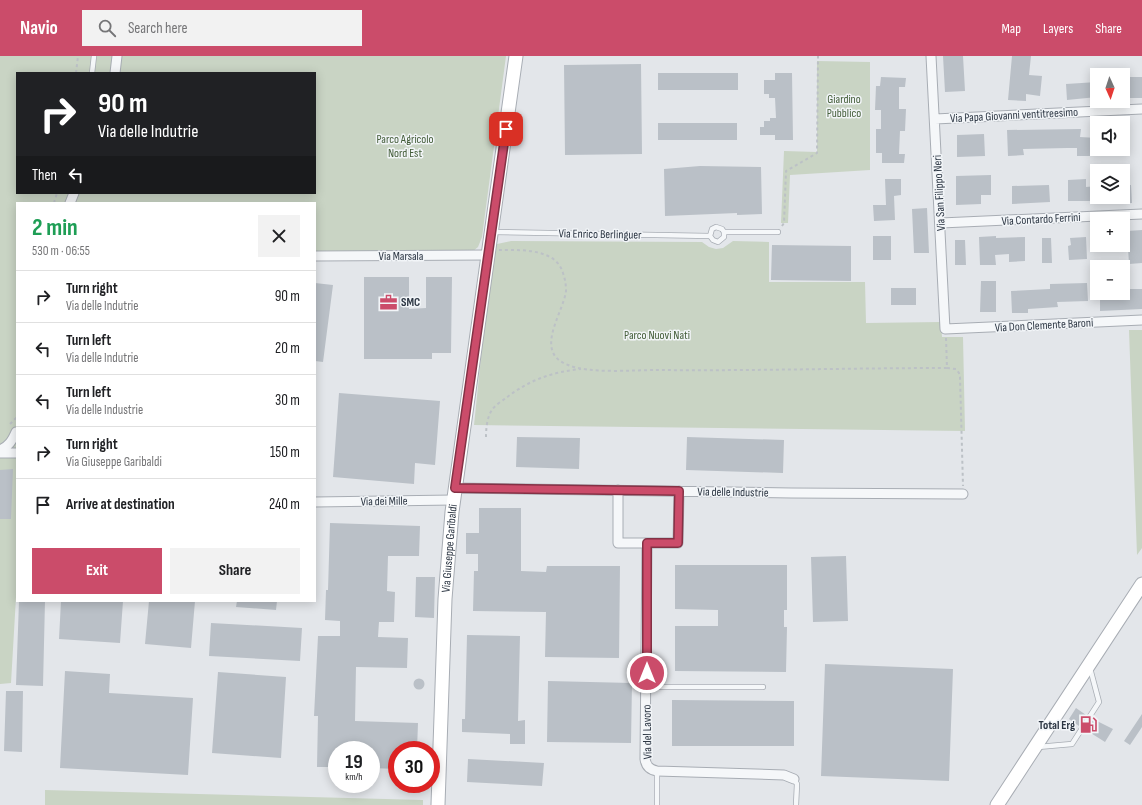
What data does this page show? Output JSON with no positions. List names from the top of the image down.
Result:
{
  "streets": {
    "street": [
      "Via Papa Giovanni ventitreesimo",
      "Via San Filippo Neri",
      "Via Contardo Ferrini",
      "Via Marsala",
      "Via Don Clemente Baroni",
      "Via delle Industrie",
      "Via dei Mille",
      "Via Giuseppe Garibaldi",
      "Via del Lavoro"
    ],
    "lane": ["Via Enrico Berlinguer"]
  },
  "crossings": [
    ["Via Papa Giovanni ventitreesimo", "Via San Filippo Neri"],
    ["Via San Filippo Neri", "Via Contardo Ferrini"],
    ["Via San Filippo Neri", "Via Don Clemente Baroni"],
    ["Via Enrico Berlinguer", "Via Giuseppe Garibaldi"],
    ["Via Marsala", "Via Giuseppe Garibaldi"],
    ["Via delle Industrie", "Via dei Mille"],
    ["Via delle Industrie", "Via Giuseppe Garibaldi"],
    ["Via dei Mille", "Via Giuseppe Garibaldi"]
  ],
  "parks": ["Giardino Pubblico", "Parco Agricolo Nord Est", "Parco Nuovi Nati"],
  "places": {
    "office": ["SMC"],
    "fuel station": ["Total Erg"]
  },
  "north": "bottom",
  "page": {
    "header": "Navio",
    "search": "Search here",
    "nav": ["Map", "Layers", "Share"],
    "map_buttons": ["+", "−"],
    "turn": ["90 m", "Via delle Indutrie"],
    "then": "Then",
    "heading": ["2 min", "530 m · 06:55"],
    "list": [
      {
        "name": "Turn right",
        "note": "Via delle Indutrie",
        "value": "90 m"
      },
      {
        "name": "Turn left",
        "note": "Via delle Indutrie",
        "value": "20 m"
      },
      {
        "name": "Turn left",
        "note": "Via delle Industrie",
        "value": "30 m"
      },
      {
        "name": "Turn right",
        "note": "Via Giuseppe Garibaldi",
        "value": "150 m"
      },
      {
        "name": "Arrive at destination",
        "value": "240 m"
      }
    ],
    "buttons": ["Exit", "Share"],
    "speed": "19 km/h",
    "limit": "30"
  }
}
